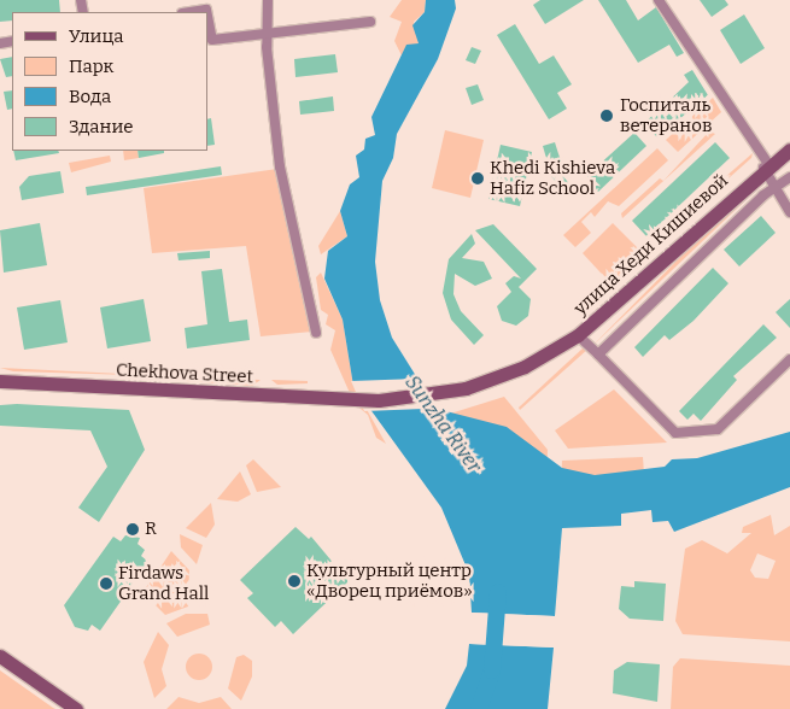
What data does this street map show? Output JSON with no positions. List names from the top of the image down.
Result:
{
  "streets": {
    "main road": ["улица Хеди Кишиевой", "Chekhova Street"]
  },
  "crossings": [
    ["улица Хеди Кишиевой", "Chekhova Street"]
  ],
  "water": ["Sunzha River"],
  "places": [
    "Госпиталь ветеранов",
    "Khedi Kishieva Hafiz School",
    "R",
    "Культурный центр «Дворец приёмов»",
    "Firdaws Grand Hall"
  ],
  "legend": [
    "Улица",
    "Парк",
    "Вода",
    "Здание"
  ]
}
